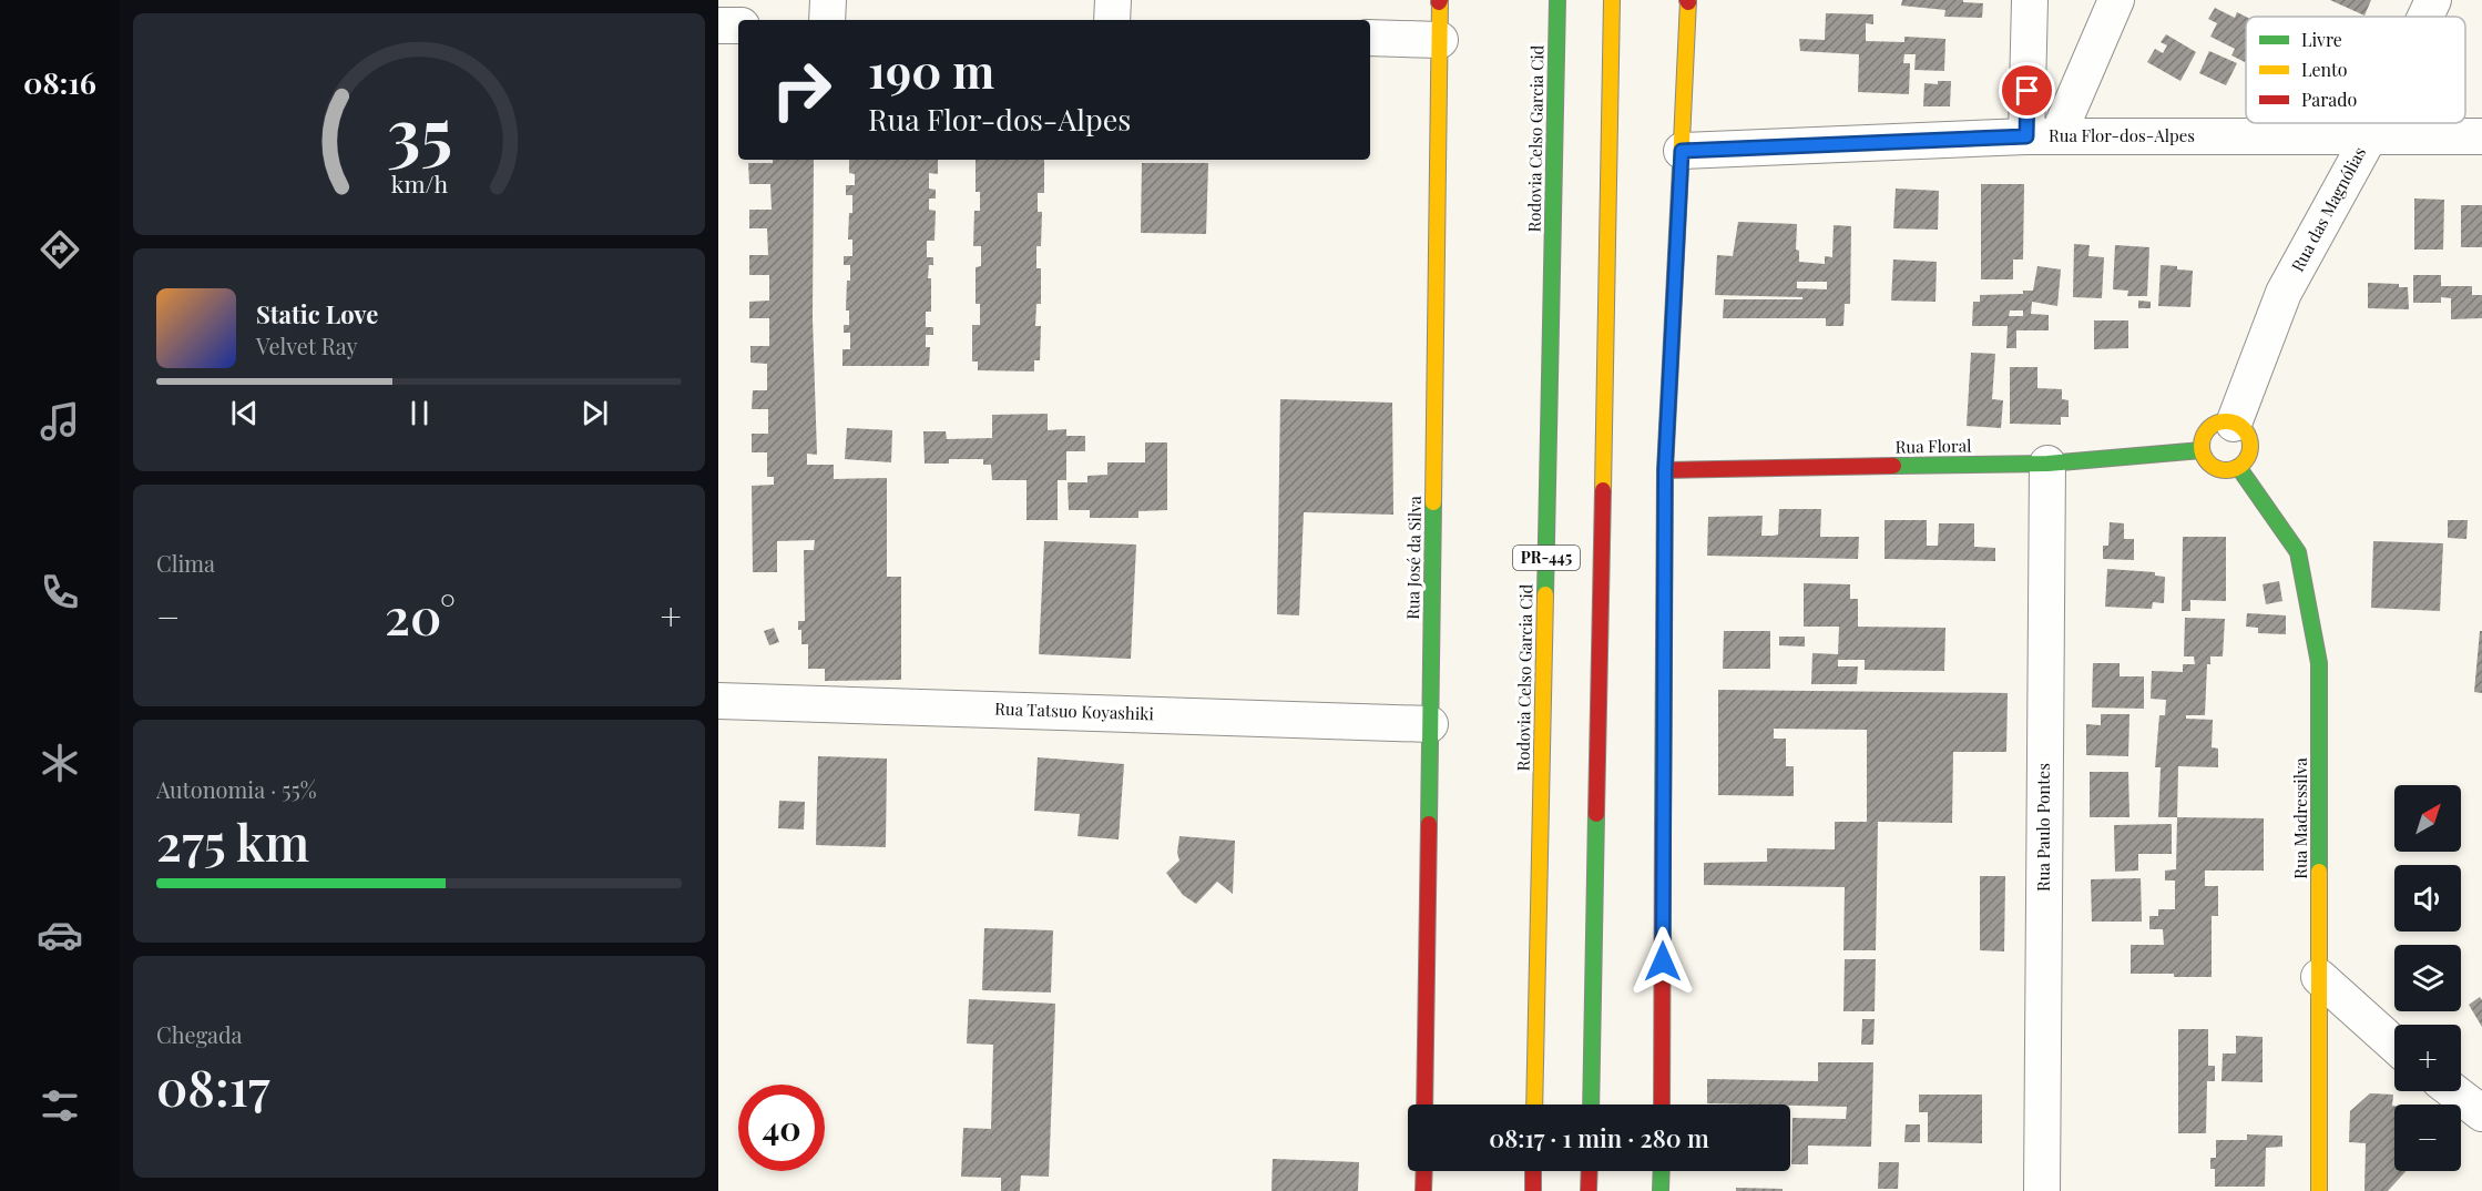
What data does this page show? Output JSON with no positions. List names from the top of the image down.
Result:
{
  "streets": {
    "main road": [
      "Rodovia Celso Garcia Cid",
      "Rua Floral",
      "Rua José da Silva",
      "PR-445",
      "Rua Madressilva"
    ],
    "street": [
      "Rua Flor-dos-Alpes",
      "Rua das Magnólias",
      "Rua Tatsuo Koyashiki",
      "Rua Paulo Pontes"
    ]
  },
  "crossings": [
    ["Rua Flor-dos-Alpes", "Rua das Magnólias"],
    ["Rua das Magnólias", "Rua Floral"],
    ["Rua das Magnólias", "Rua Madressilva"],
    ["Rua Floral", "Rua Madressilva"],
    ["Rua Floral", "Rua Paulo Pontes"],
    ["Rua José da Silva", "Rua Tatsuo Koyashiki"]
  ],
  "legend": ["Livre", "Lento", "Parado"],
  "north": "top right",
  "page": {
    "tabs": "08:16",
    "turn": ["190 m", "Rua Flor-dos-Alpes"],
    "song": ["Static Love", "Velvet Ray"],
    "tile": [
      "Clima",
      ["Autonomia · 55%", "275 km"],
      ["Chegada", "08:17"]
    ],
    "heat": ["−", "20°", "+"],
    "map_buttons": ["+", "−"],
    "limit": "40",
    "trip": "08:17 · 1 min · 280 m",
    "gauge": ["35", "km/h"]
  }
}
